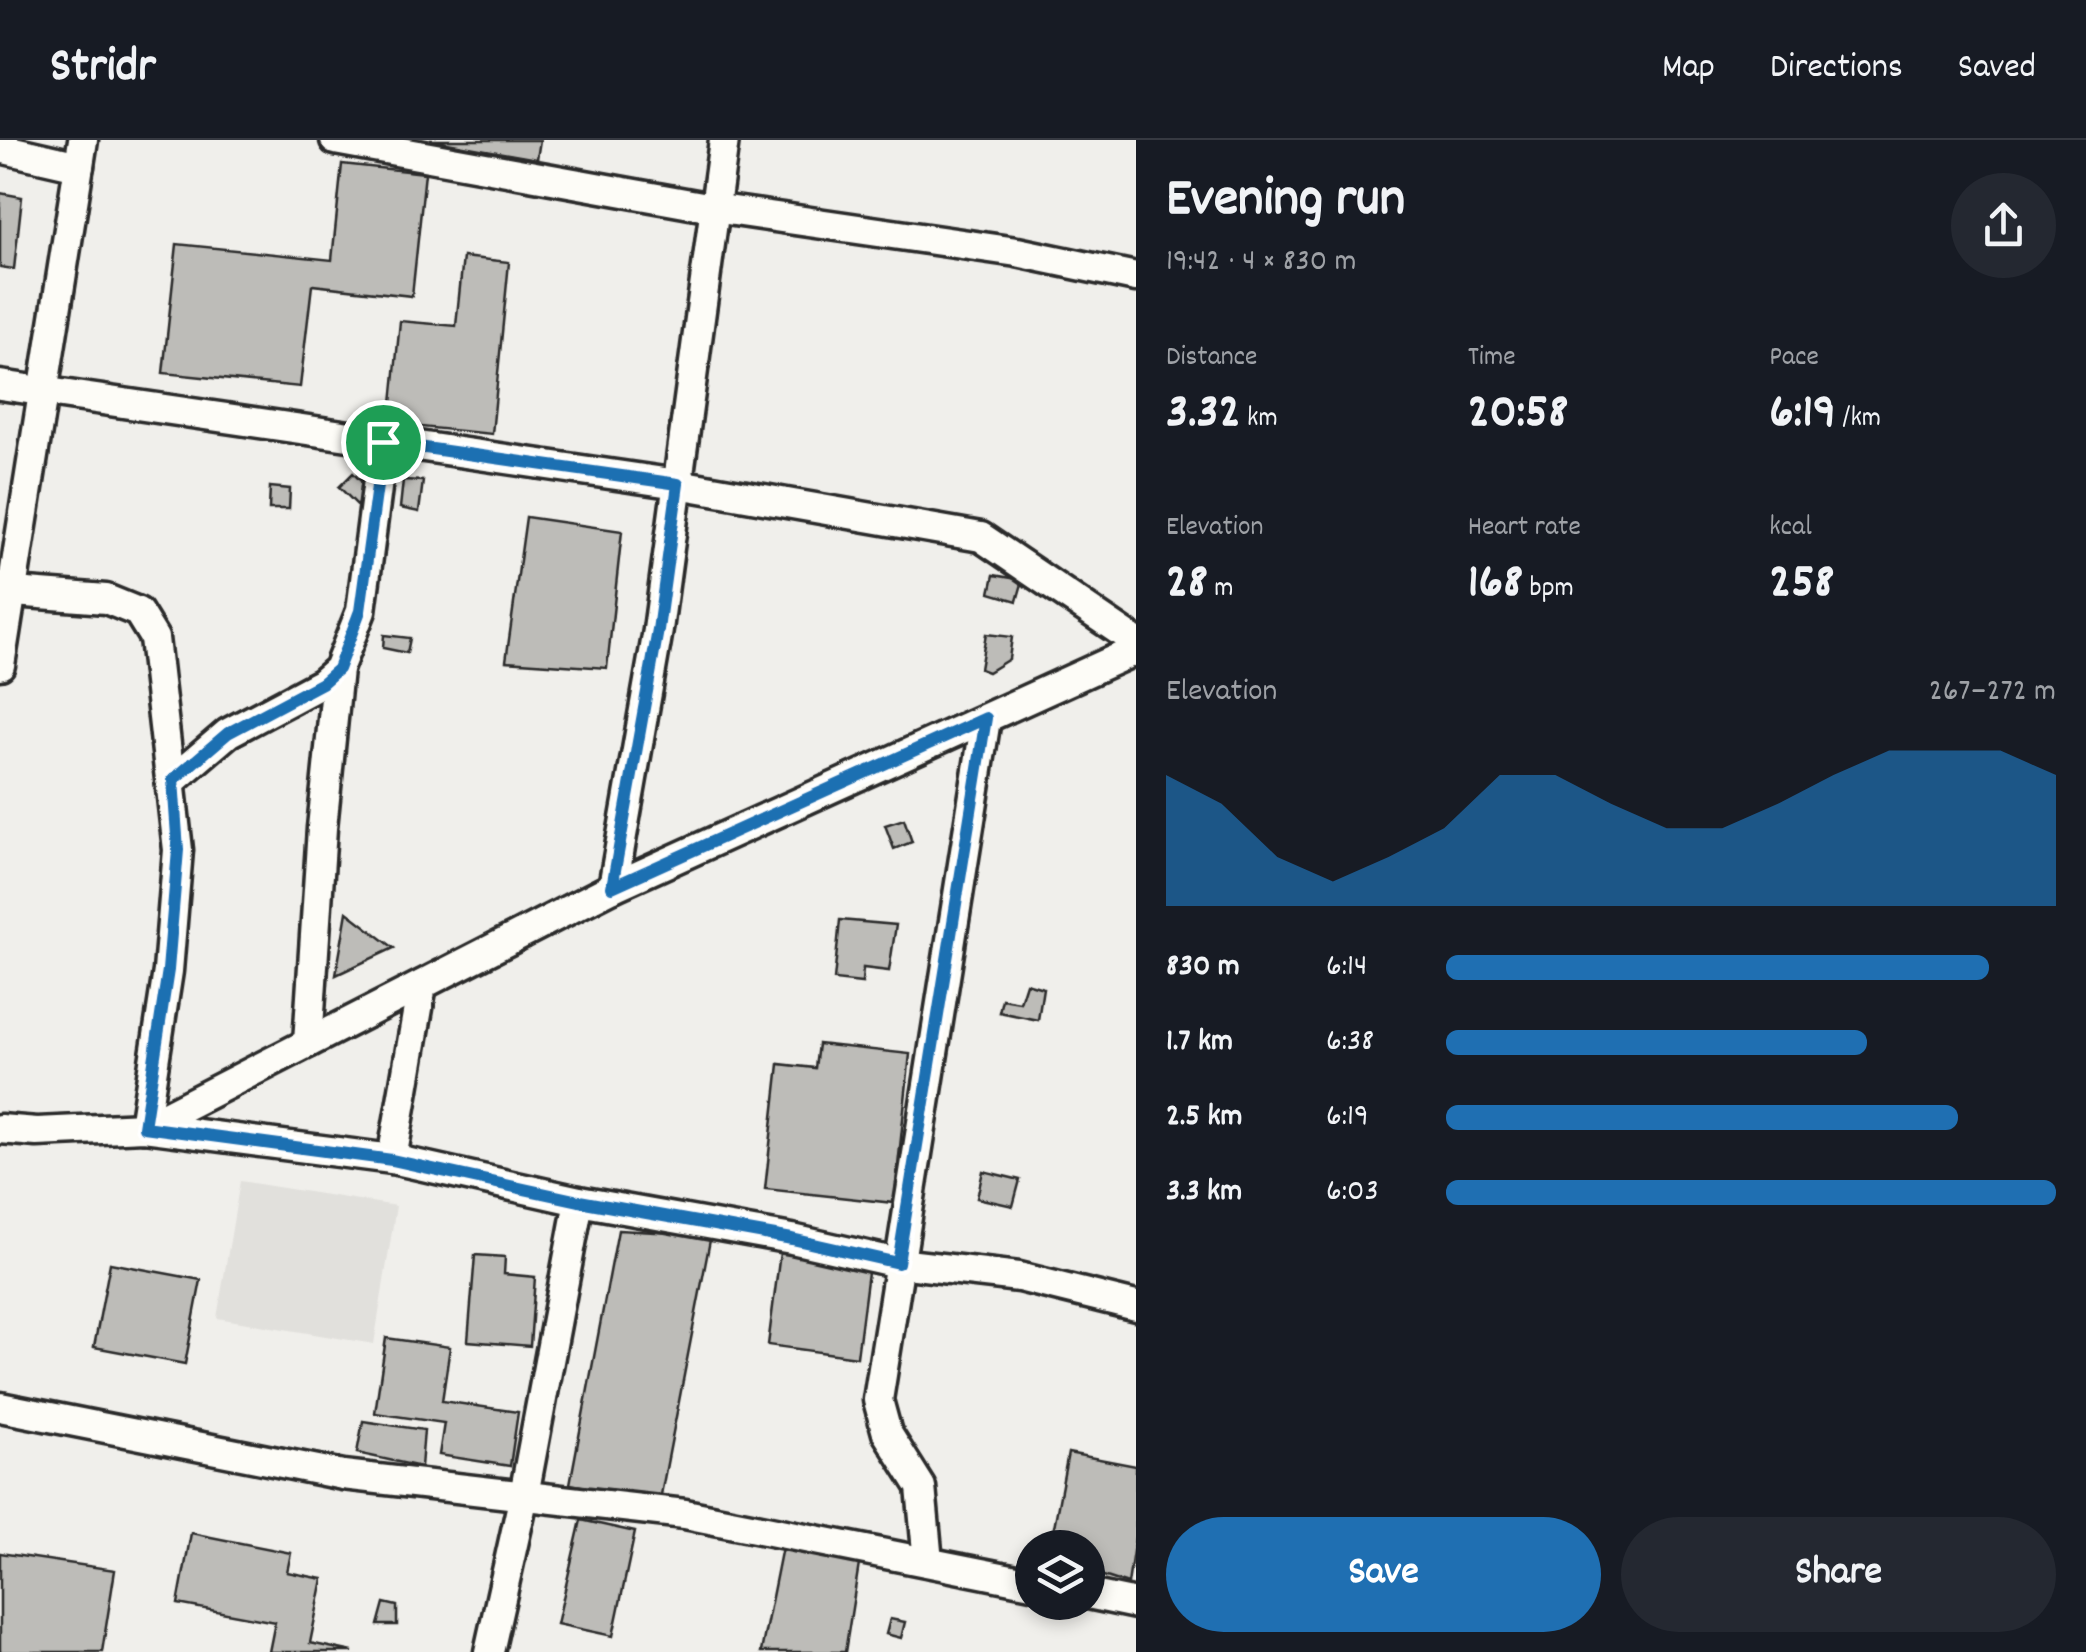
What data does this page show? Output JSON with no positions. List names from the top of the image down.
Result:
{
  "page": {
    "header": "Stridr",
    "nav": ["Map", "Directions", "Saved"],
    "heading": ["Evening run", "19:42 · 4 × 830 m"],
    "stats": [
      ["Distance", "3.32 km"],
      ["Time", "20:58"],
      ["Pace", "6:19 /km"],
      ["Elevation", "28 m"],
      ["Heart rate", "168 bpm"],
      ["kcal", "258"]
    ],
    "chart": ["Elevation", "267–272 m"],
    "list": [
      {
        "name": "830 m",
        "note": "6:14"
      },
      {
        "name": "1.7 km",
        "note": "6:38"
      },
      {
        "name": "2.5 km",
        "note": "6:19"
      },
      {
        "name": "3.3 km",
        "note": "6:03"
      }
    ],
    "buttons": ["Save", "Share"]
  }
}
